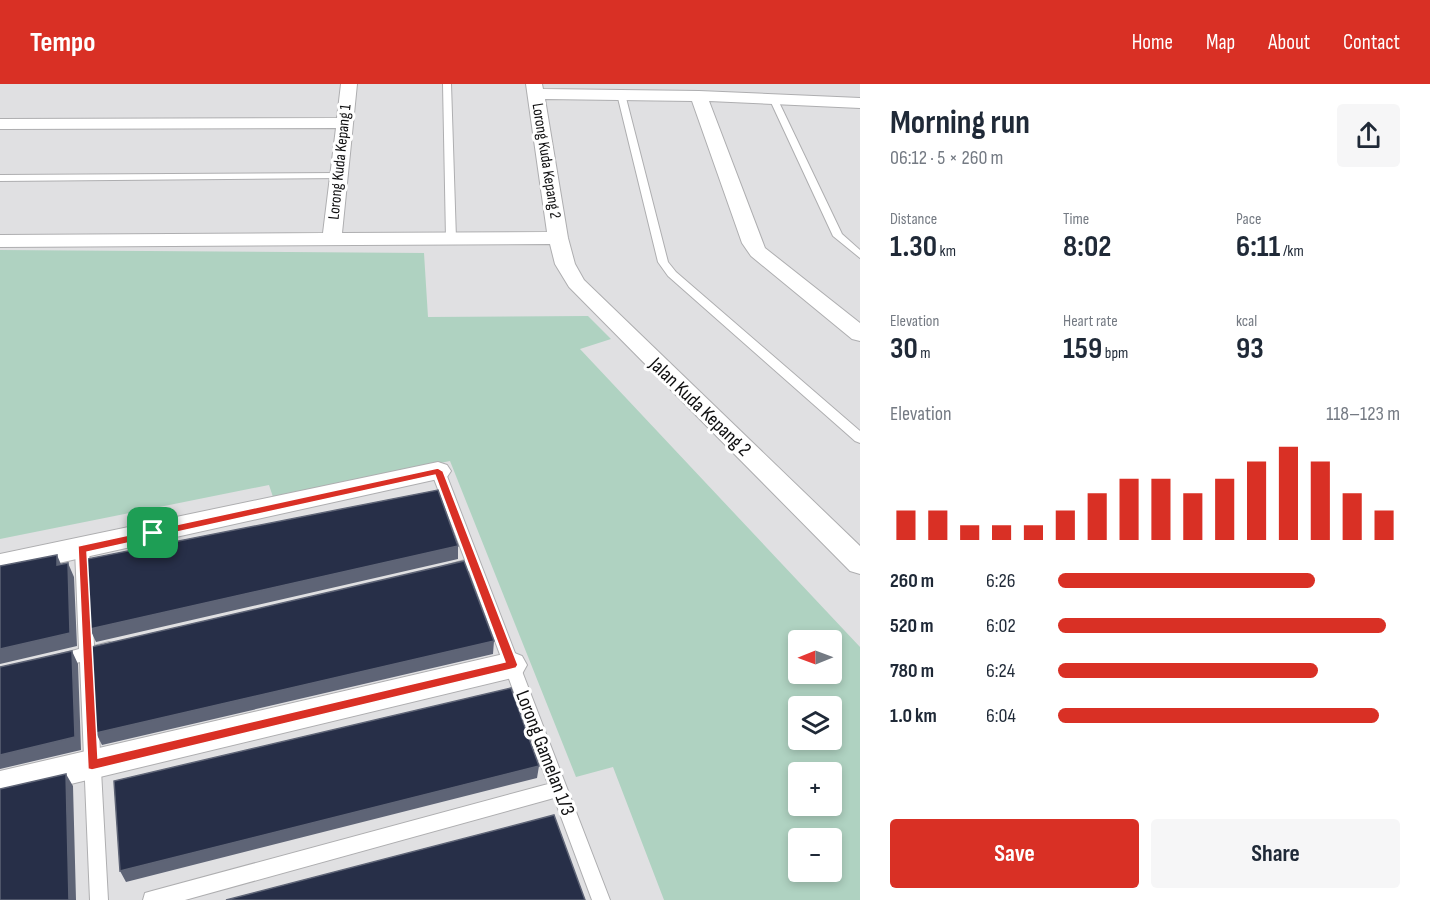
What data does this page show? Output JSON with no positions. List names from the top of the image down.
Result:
{
  "streets": {
    "street": ["Lorong Kuda Kepang 2", "Lorong Kuda Kepang 1", "Jalan Kuda Kepang 2"],
    "lane": ["Lorong Gamelan 1/3"]
  },
  "crossings": [
    ["Lorong Kuda Kepang 2", "Jalan Kuda Kepang 2"]
  ],
  "north": "left",
  "page": {
    "header": "Tempo",
    "nav": [
      "Home",
      "Map",
      "About",
      "Contact"
    ],
    "heading": ["Morning run", "06:12 · 5 × 260 m"],
    "stats": [
      ["Distance", "1.30 km"],
      ["Time", "8:02"],
      ["Pace", "6:11 /km"],
      ["Elevation", "30 m"],
      ["Heart rate", "159 bpm"],
      ["kcal", "93"]
    ],
    "chart": ["Elevation", "118–123 m"],
    "list": [
      {
        "name": "260 m",
        "note": "6:26"
      },
      {
        "name": "520 m",
        "note": "6:02"
      },
      {
        "name": "780 m",
        "note": "6:24"
      },
      {
        "name": "1.0 km",
        "note": "6:04"
      }
    ],
    "map_buttons": ["+", "−"],
    "buttons": ["Save", "Share"]
  }
}
